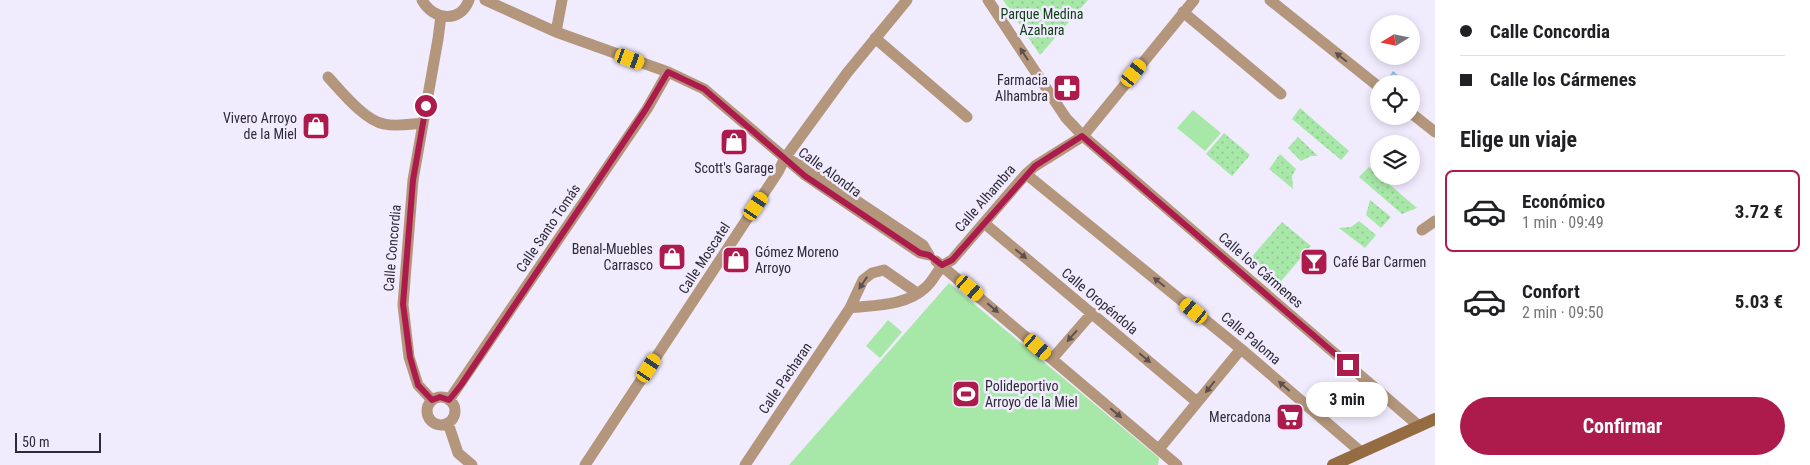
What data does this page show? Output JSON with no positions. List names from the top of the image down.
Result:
{
  "streets": {
    "street": [
      "Calle Alondra",
      "Calle Alhambra",
      "Calle Santo Tomás",
      "Calle Concordia",
      "Calle Moscatel",
      "Calle los Cármenes",
      "Calle Oropéndola",
      "Calle Paloma",
      "Calle Pacharan"
    ]
  },
  "crossings": [
    ["Calle Alondra", "Calle Alhambra"],
    ["Calle Alondra", "Calle Santo Tomás"],
    ["Calle Alondra", "Calle Moscatel"],
    ["Calle Alhambra", "Calle los Cármenes"],
    ["Calle Alhambra", "Calle Oropéndola"],
    ["Calle Alhambra", "Calle Paloma"],
    ["Calle Santo Tomás", "Calle Concordia"]
  ],
  "one_way": ["Calle Oropéndola", "Calle Paloma"],
  "parks": ["Parque Medina Azahara"],
  "places": {
    "pharmacy": ["Farmacia Alhambra"],
    "shop": [
      "Vivero Arroyo de la Miel",
      "Scott's Garage",
      "Benal-Muebles Carrasco",
      "Gómez Moreno Arroyo"
    ],
    "bar": ["Café Bar Carmen"],
    "sports": ["Polideportivo Arroyo de la Miel"],
    "supermarket": ["Mercadona"]
  },
  "scale_bar": "50 m",
  "north": "left",
  "page": {
    "banner": ["Calle Concordia", "Calle los Cármenes"],
    "heading": "Elige un viaje",
    "list": [
      {
        "name": "Económico",
        "note": "1 min · 09:49",
        "value": "3.72 €"
      },
      {
        "name": "Confort",
        "note": "2 min · 09:50",
        "value": "5.03 €"
      }
    ],
    "bubble": "3 min",
    "buttons": "Confirmar",
    "scale": "50 m"
  }
}
